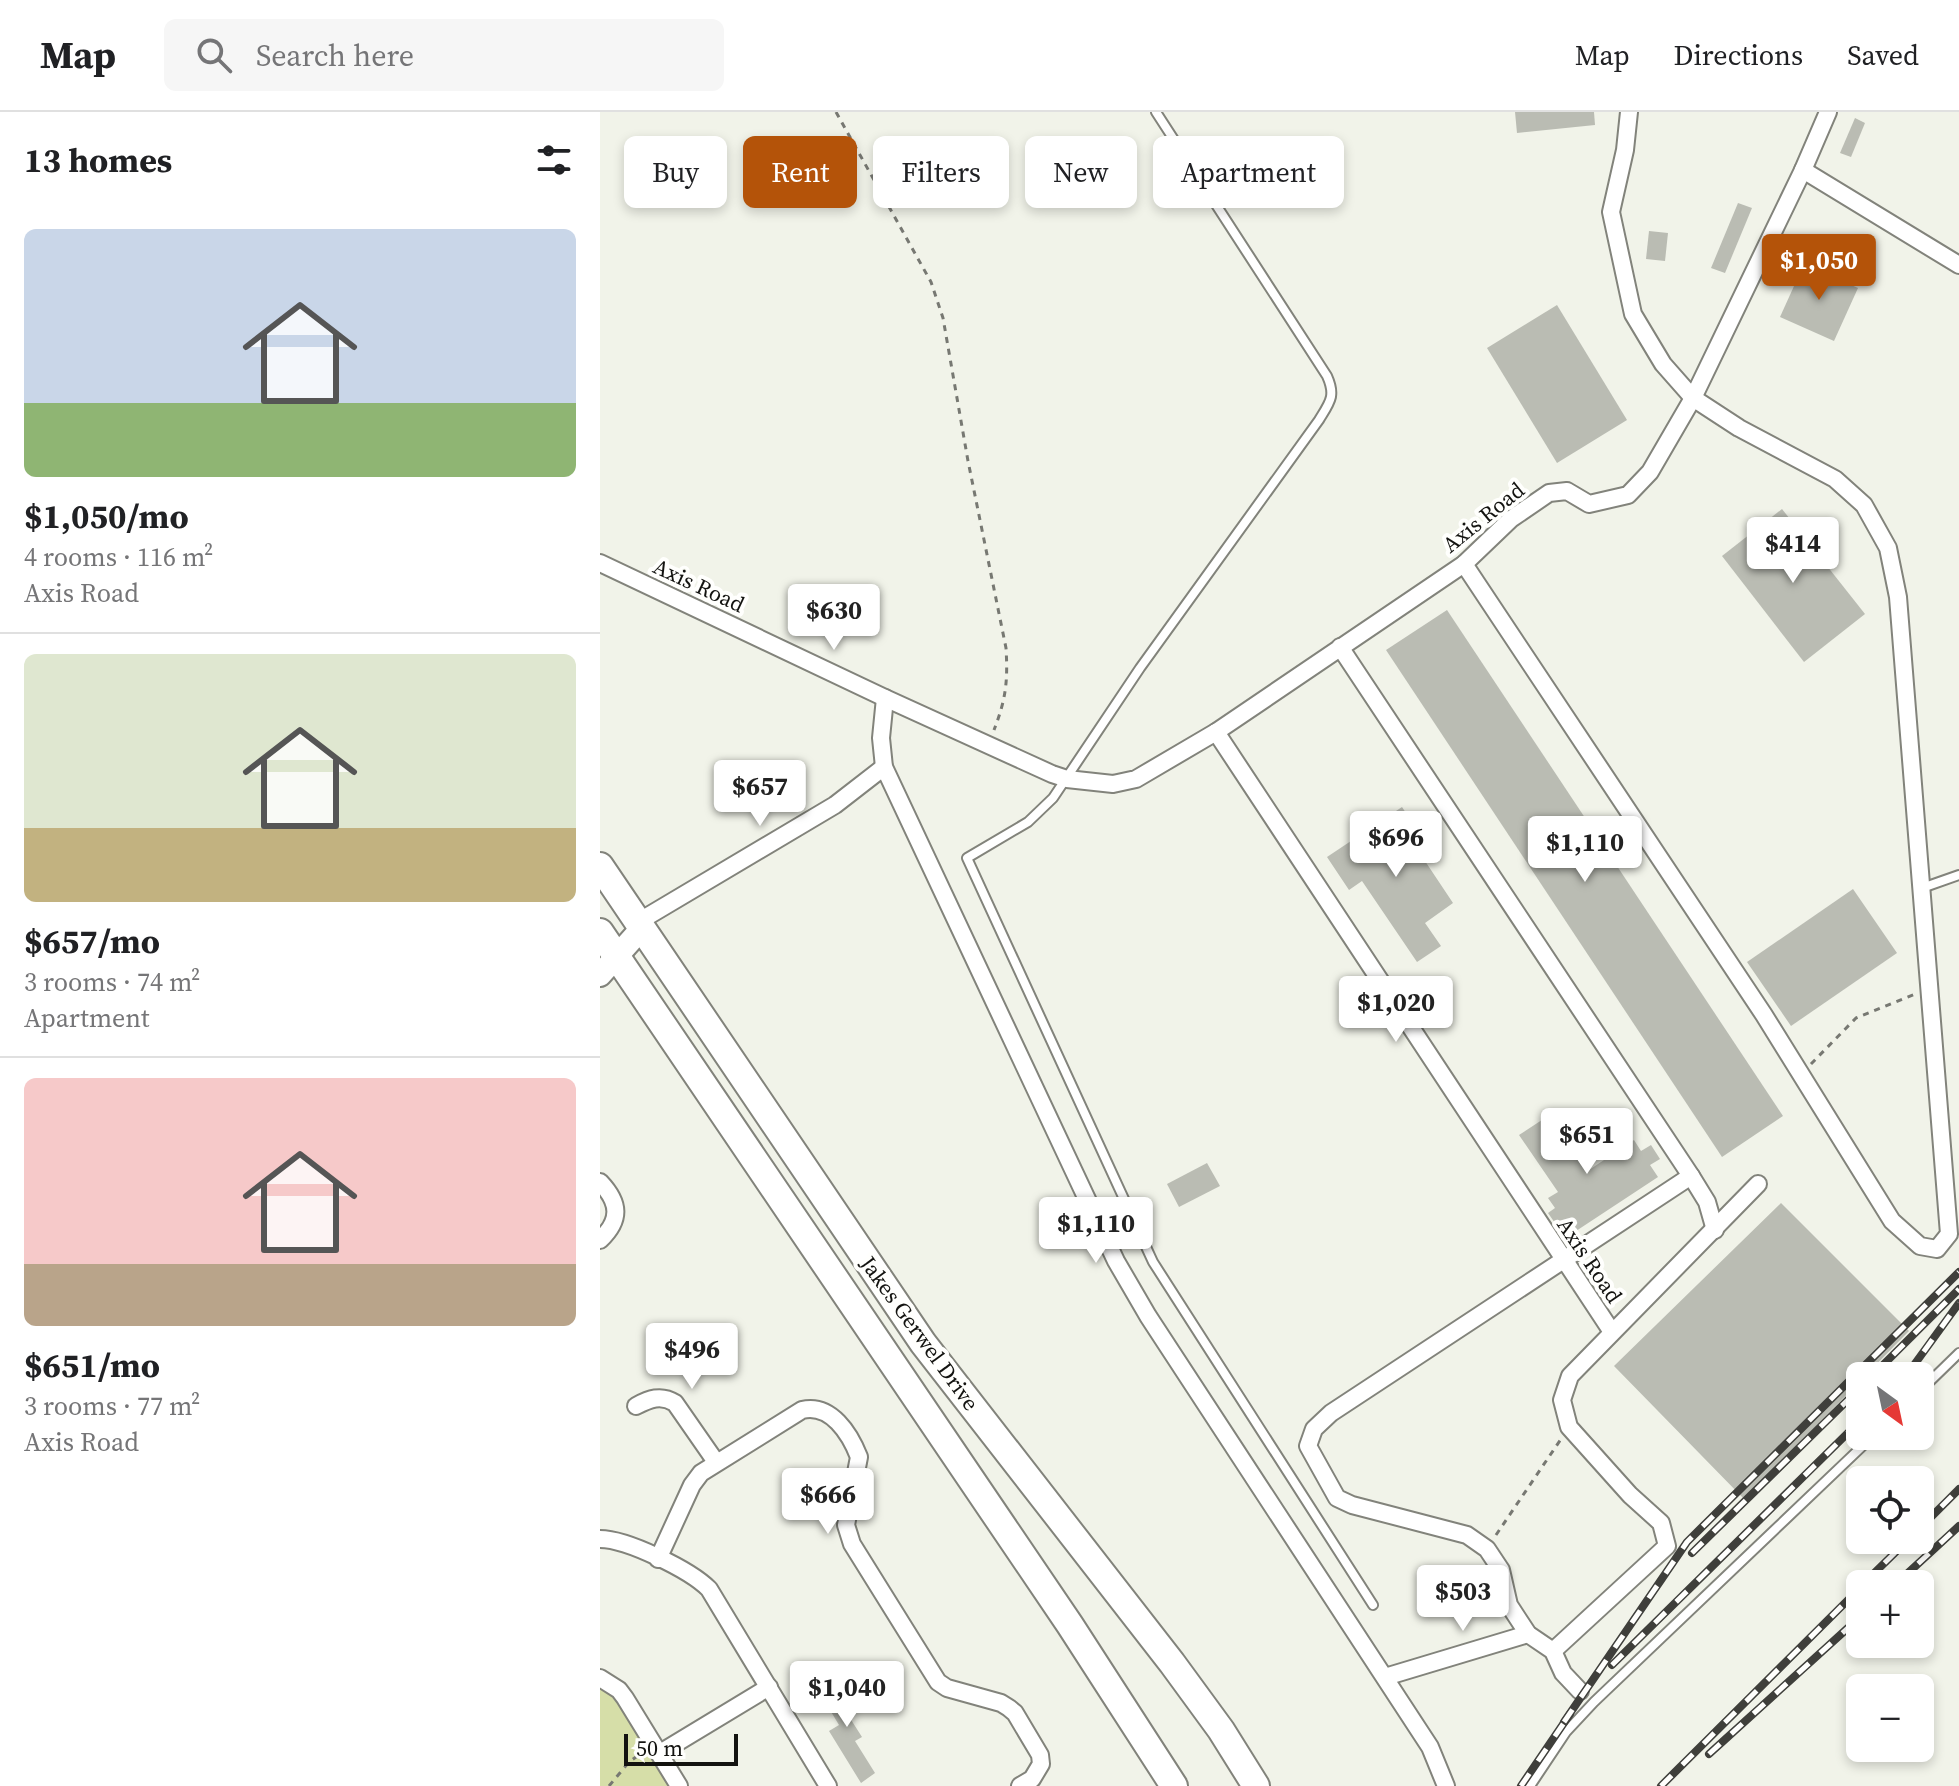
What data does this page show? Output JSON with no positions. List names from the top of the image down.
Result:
{
  "streets": {
    "highway": ["Jakes Gerwel Drive"],
    "street": ["Axis Road"]
  },
  "scale_bar": "50 m",
  "north": "bottom right",
  "page": {
    "header": "Map",
    "search": "Search here",
    "nav": ["Map", "Directions", "Saved"],
    "heading": "13 homes",
    "chip": [
      "Buy",
      "Rent",
      "Filters",
      "New",
      "Apartment"
    ],
    "list": [
      {
        "name": "$1,050/mo",
        "note": "4 rooms · 116 m² · Axis Road"
      },
      {
        "name": "$657/mo",
        "note": "3 rooms · 74 m² · Apartment"
      },
      {
        "name": "$651/mo",
        "note": "3 rooms · 77 m² · Axis Road"
      }
    ],
    "price": [
      "$1,050",
      "$414",
      "$630",
      "$657",
      "$696",
      "$1,110",
      "$1,020",
      "$651",
      "$1,110",
      "$496",
      "$666",
      "$503",
      "$1,040"
    ],
    "map_buttons": ["+", "−"],
    "scale": "50 m"
  }
}
